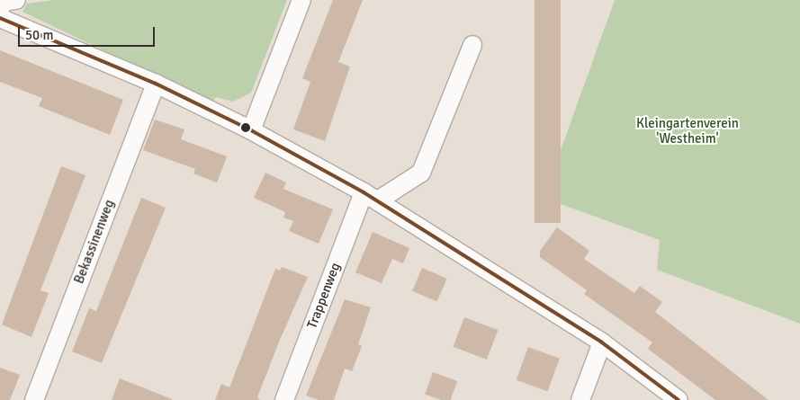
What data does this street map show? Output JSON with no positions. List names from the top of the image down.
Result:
{
  "streets": {
    "street": ["Bekassinenweg", "Trappenweg"]
  },
  "parks": ["Kleingartenverein 'Westheim'"],
  "scale_bar": "50 m"
}
